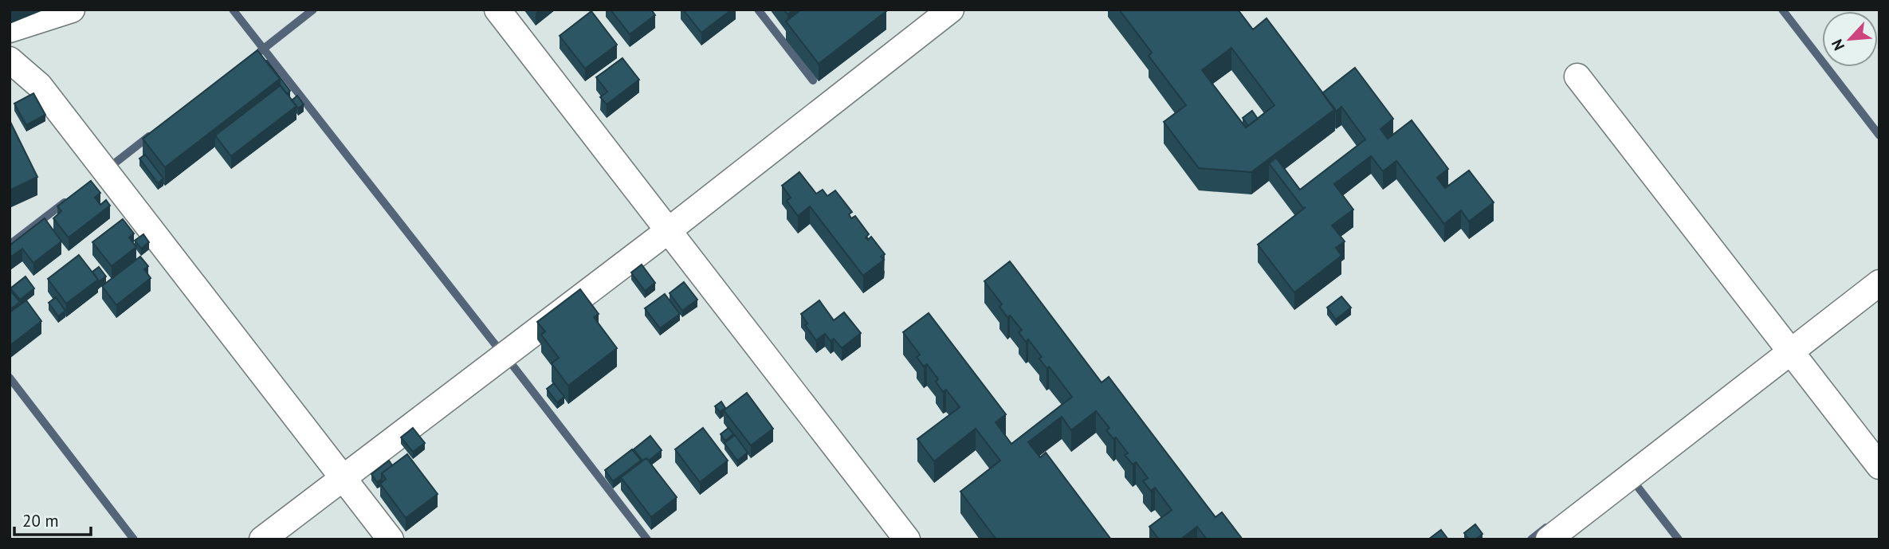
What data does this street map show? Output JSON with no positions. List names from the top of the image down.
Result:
{
  "scale_bar": "20 m",
  "north": "bottom left"
}
